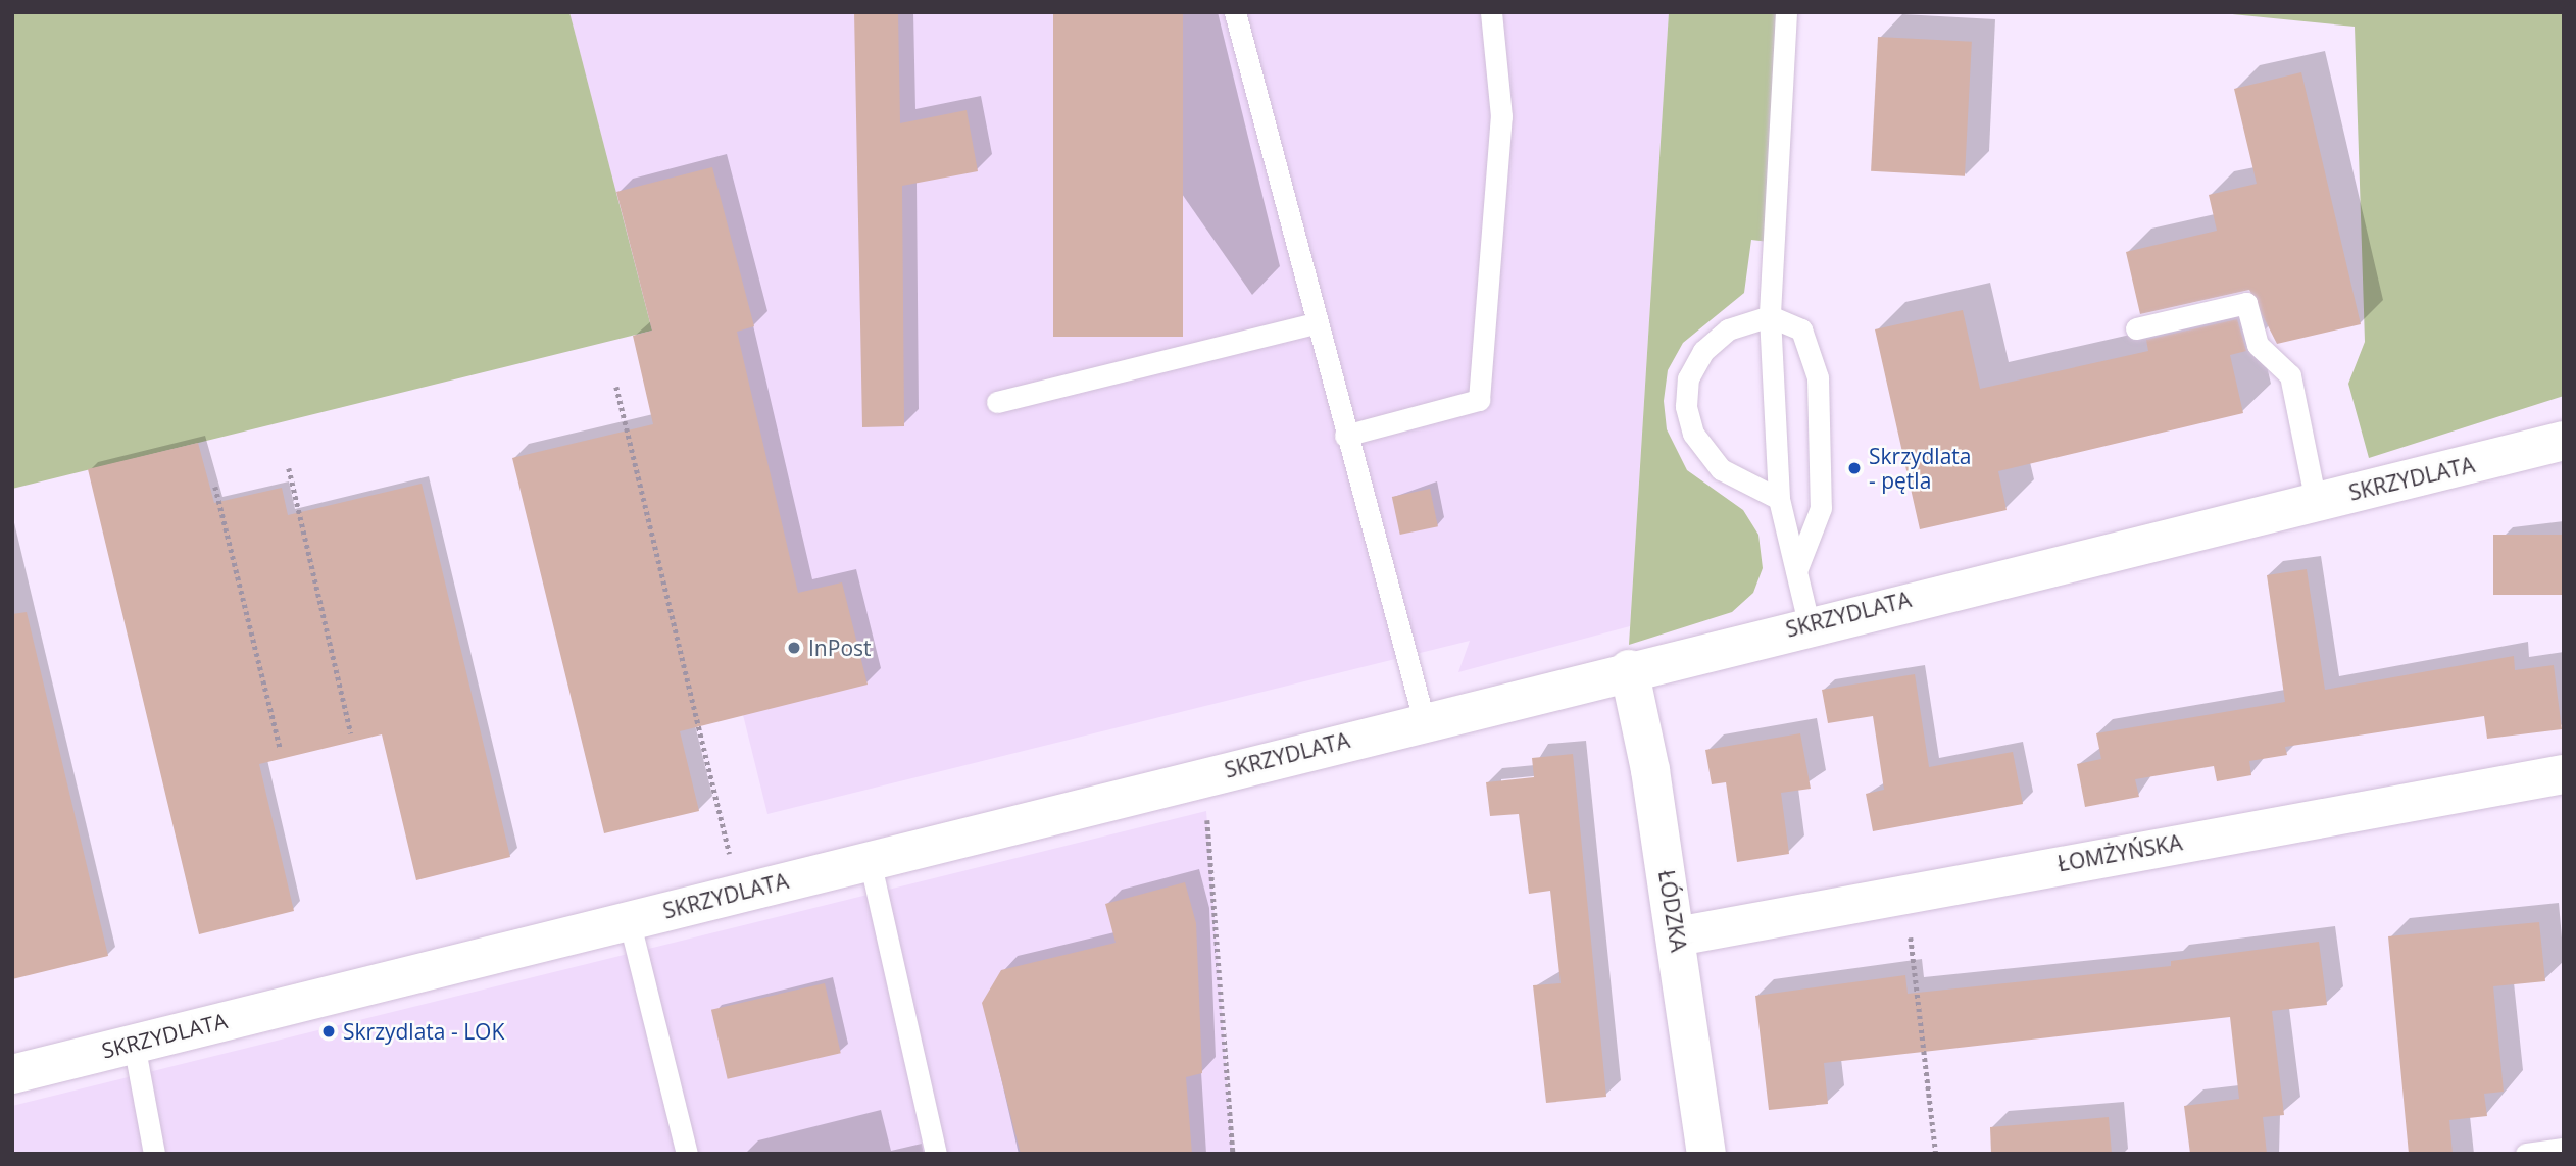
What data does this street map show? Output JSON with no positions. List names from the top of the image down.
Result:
{
  "streets": {
    "street": ["SKRZYDLATA", "ŁOMŻYŃSKA", "ŁÓDZKA"]
  },
  "crossings": [
    ["SKRZYDLATA", "ŁÓDZKA"],
    ["ŁOMŻYŃSKA", "ŁÓDZKA"]
  ],
  "places": ["Skrzydlata - pętla", "InPost", "Skrzydlata - LOK"]
}
